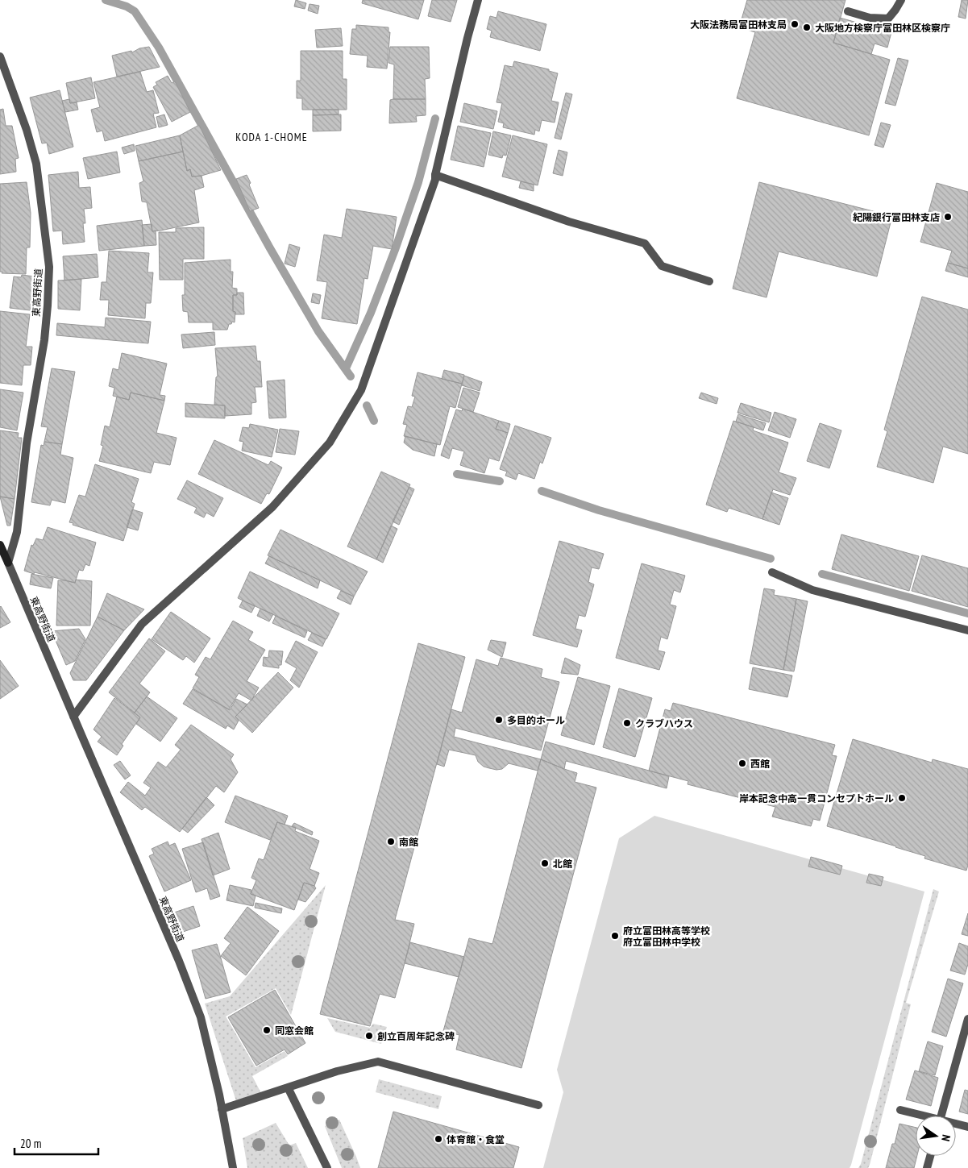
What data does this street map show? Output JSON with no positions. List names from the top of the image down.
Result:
{
  "streets": {
    "street": ["東高野街道"]
  },
  "districts": ["KODA 1-CHOME"],
  "places": [
    "大阪法務局富田林支局",
    "大阪地方検察庁富田林区検察庁",
    "紀陽銀行富田林支店",
    "多目的ホール",
    "クラブハウス",
    "西館",
    "岸本記念中高一貫コンセプトホール",
    "南館",
    "北館",
    "府立富田林高等学校 府立富田林中学校",
    "同窓会館",
    "創立百周年記念碑",
    "体育館・食堂"
  ],
  "scale_bar": "20 m",
  "north": "right"
}
